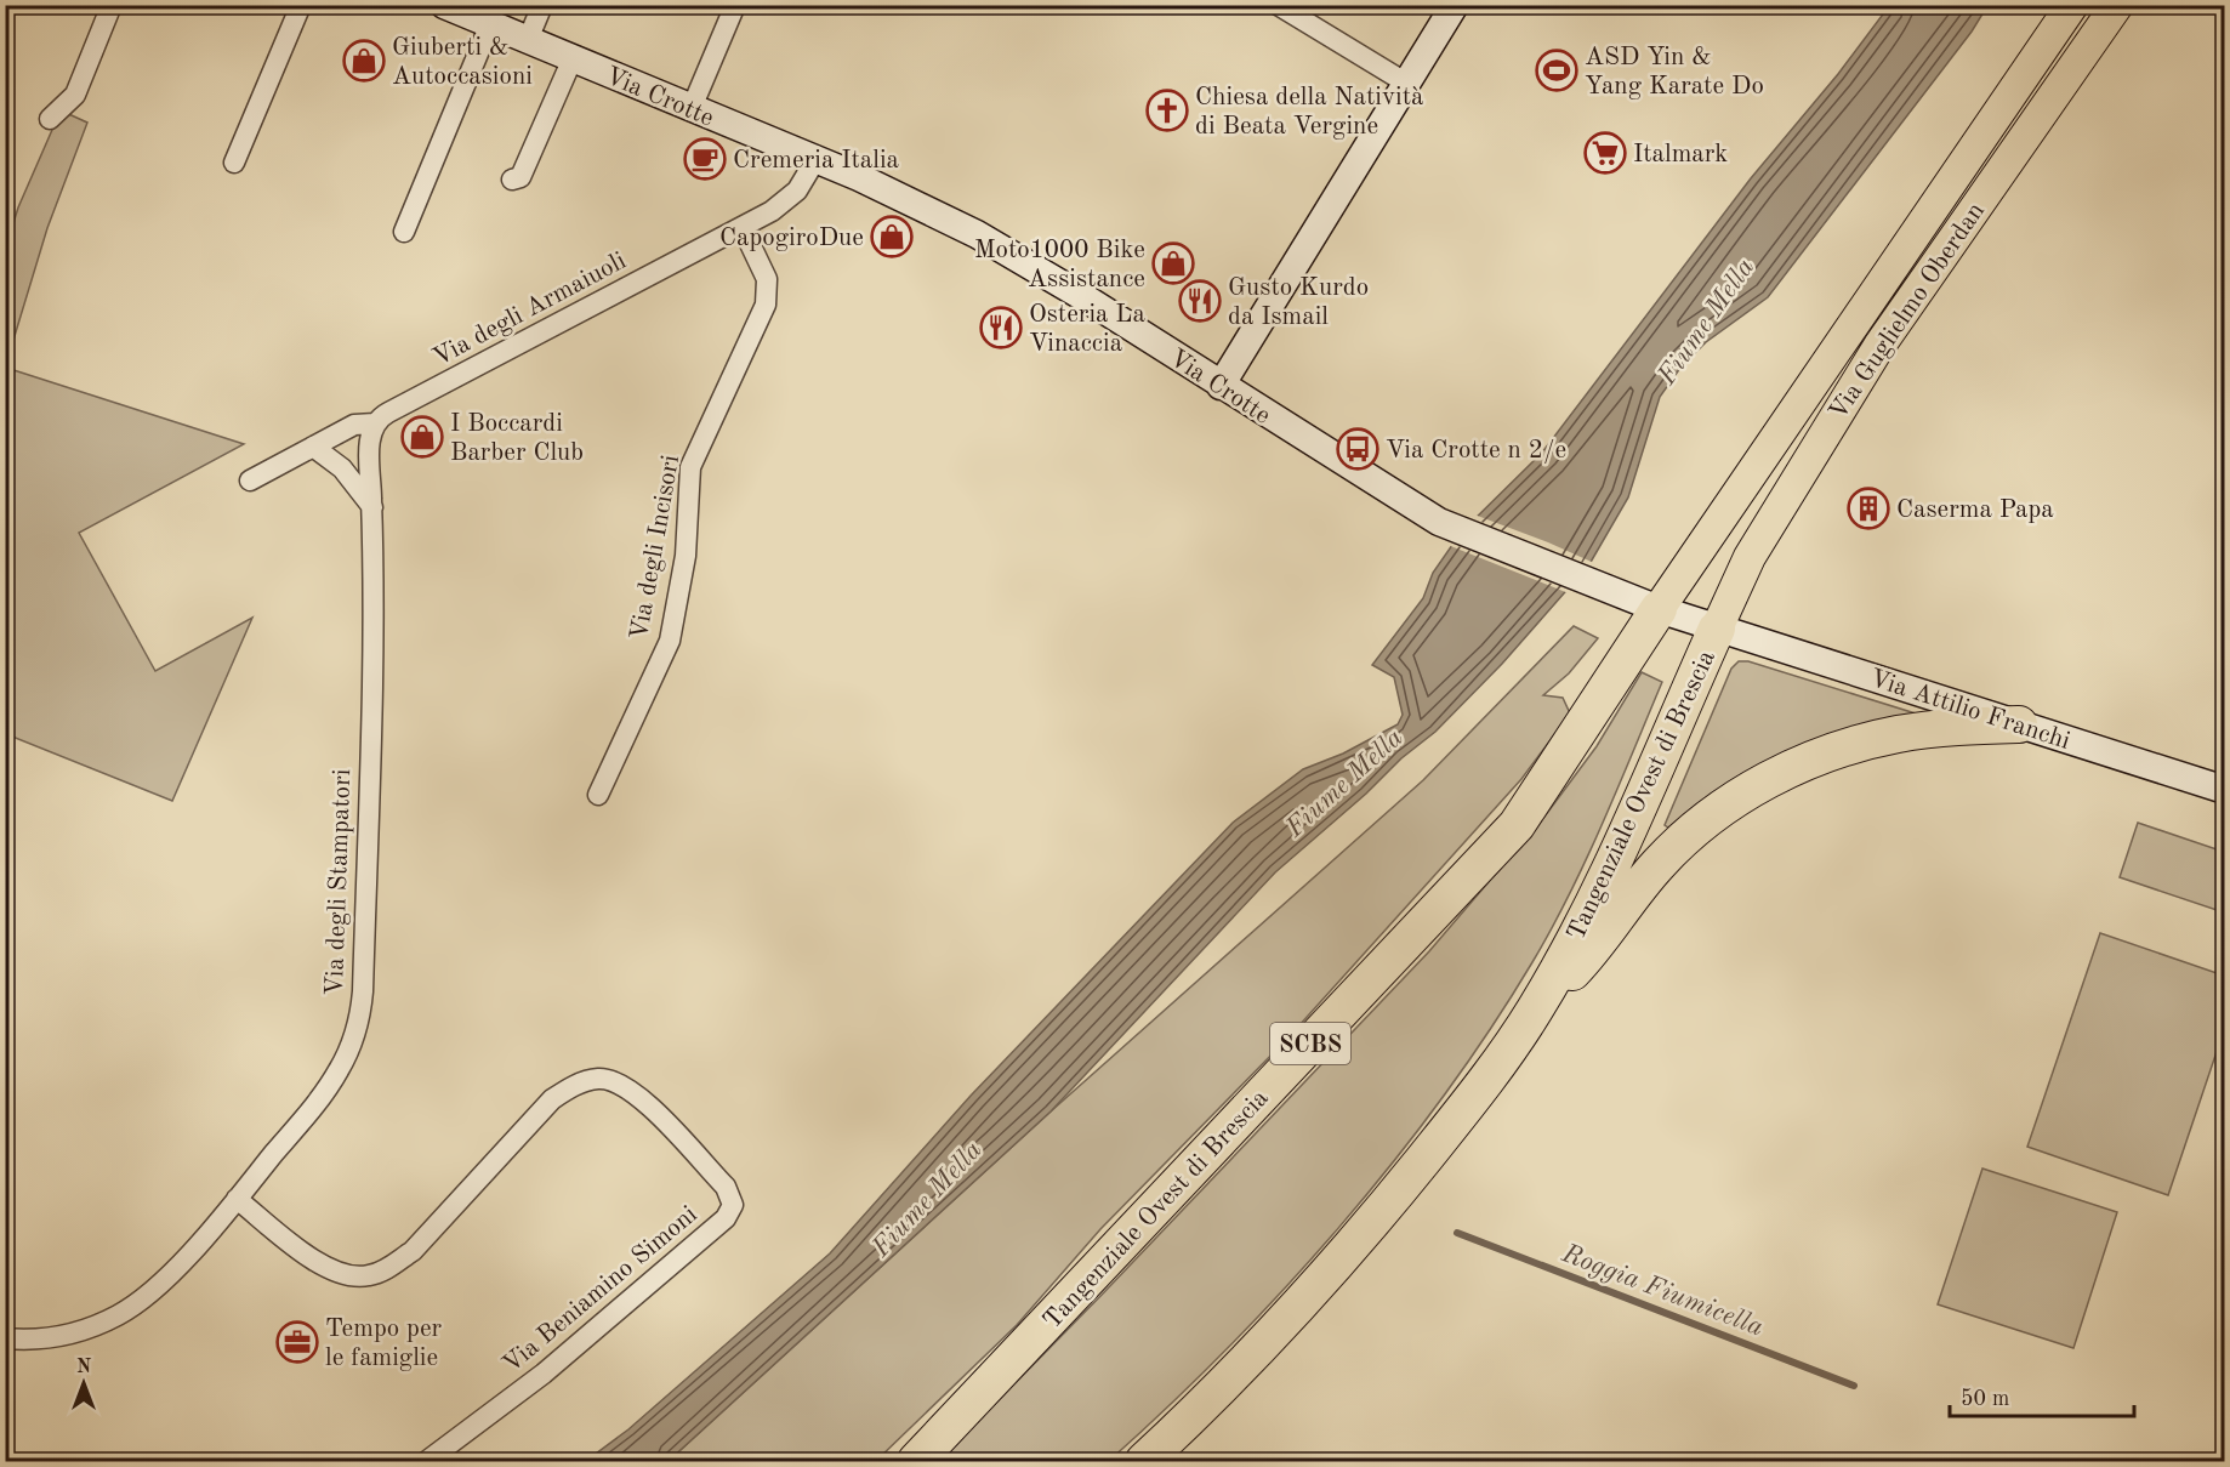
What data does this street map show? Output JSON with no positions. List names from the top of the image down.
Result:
{
  "streets": {
    "highway": ["Tangenziale Ovest di Brescia", "SCBS"],
    "main road": ["Via Guglielmo Oberdan"],
    "street": [
      "Via Crotte",
      "Via degli Armaiuoli",
      "Via degli Incisori",
      "Via Attilio Franchi",
      "Via degli Stampatori",
      "Via Beniamino Simoni"
    ]
  },
  "crossings": [
    ["Via Crotte", "Via degli Armaiuoli"],
    ["Via Crotte", "Via Guglielmo Oberdan"],
    ["Via Crotte", "Via Attilio Franchi"],
    ["Via Crotte", "Tangenziale Ovest di Brescia"],
    ["Via degli Armaiuoli", "Via degli Incisori"],
    ["Via degli Armaiuoli", "Via degli Stampatori"],
    ["Via Guglielmo Oberdan", "Via Attilio Franchi"],
    ["Via Guglielmo Oberdan", "Tangenziale Ovest di Brescia"],
    ["Via Attilio Franchi", "Tangenziale Ovest di Brescia"],
    ["Via degli Stampatori", "Via Beniamino Simoni"]
  ],
  "water": ["Fiume Mella", "Roggia Fiumicella"],
  "places": {
    "shop": [
      "Giuberti & Autoccasioni",
      "CapogiroDue",
      "Moto1000 Bike Assistance",
      "I Boccardi Barber Club"
    ],
    "sports": ["ASD Yin & Yang Karate Do"],
    "church": ["Chiesa della Natività di Beata Vergine"],
    "supermarket": ["Italmark"],
    "cafe": ["Cremeria Italia"],
    "restaurant": ["Gusto Kurdo da Ismail", "Osteria La Vinaccia"],
    "bus stop": ["Via Crotte n 2/e"],
    "building": ["Caserma Papa"],
    "office": ["Tempo per le famiglie"]
  },
  "scale_bar": "50 m",
  "north": "top"
}
